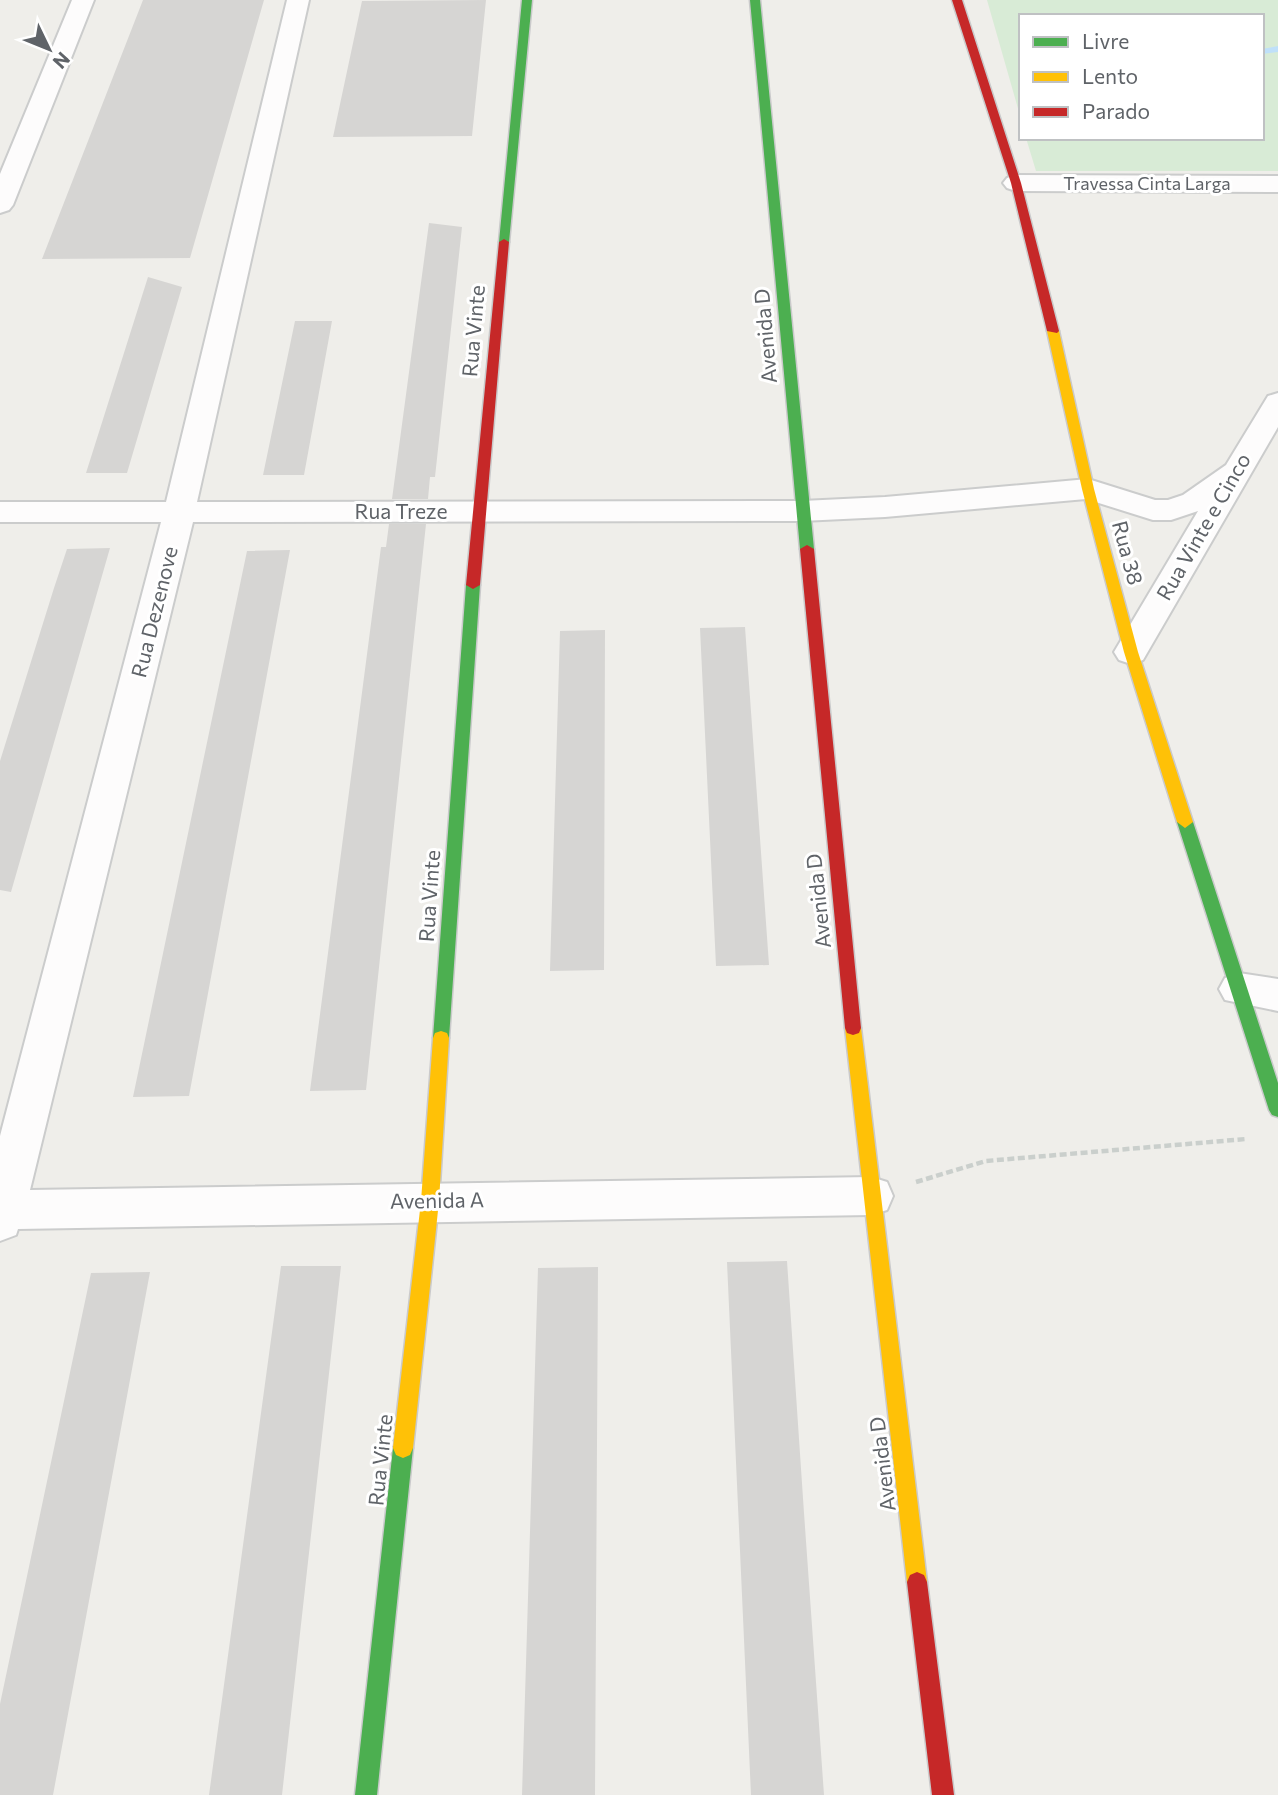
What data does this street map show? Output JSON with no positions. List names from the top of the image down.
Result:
{
  "streets": {
    "street": [
      "Travessa Cinta Larga",
      "Rua Vinte",
      "Avenida D",
      "Rua Treze",
      "Rua Vinte e Cinco",
      "Rua 38",
      "Rua Dezenove",
      "Avenida A"
    ]
  },
  "crossings": [
    ["Travessa Cinta Larga", "Rua 38"],
    ["Rua Vinte", "Rua Treze"],
    ["Rua Vinte", "Avenida A"],
    ["Avenida D", "Rua Treze"],
    ["Avenida D", "Avenida A"],
    ["Rua Treze", "Rua 38"],
    ["Rua Treze", "Rua Dezenove"],
    ["Rua Vinte e Cinco", "Rua 38"],
    ["Rua Dezenove", "Avenida A"]
  ],
  "legend": ["Livre", "Lento", "Parado"],
  "north": "bottom right"
}
